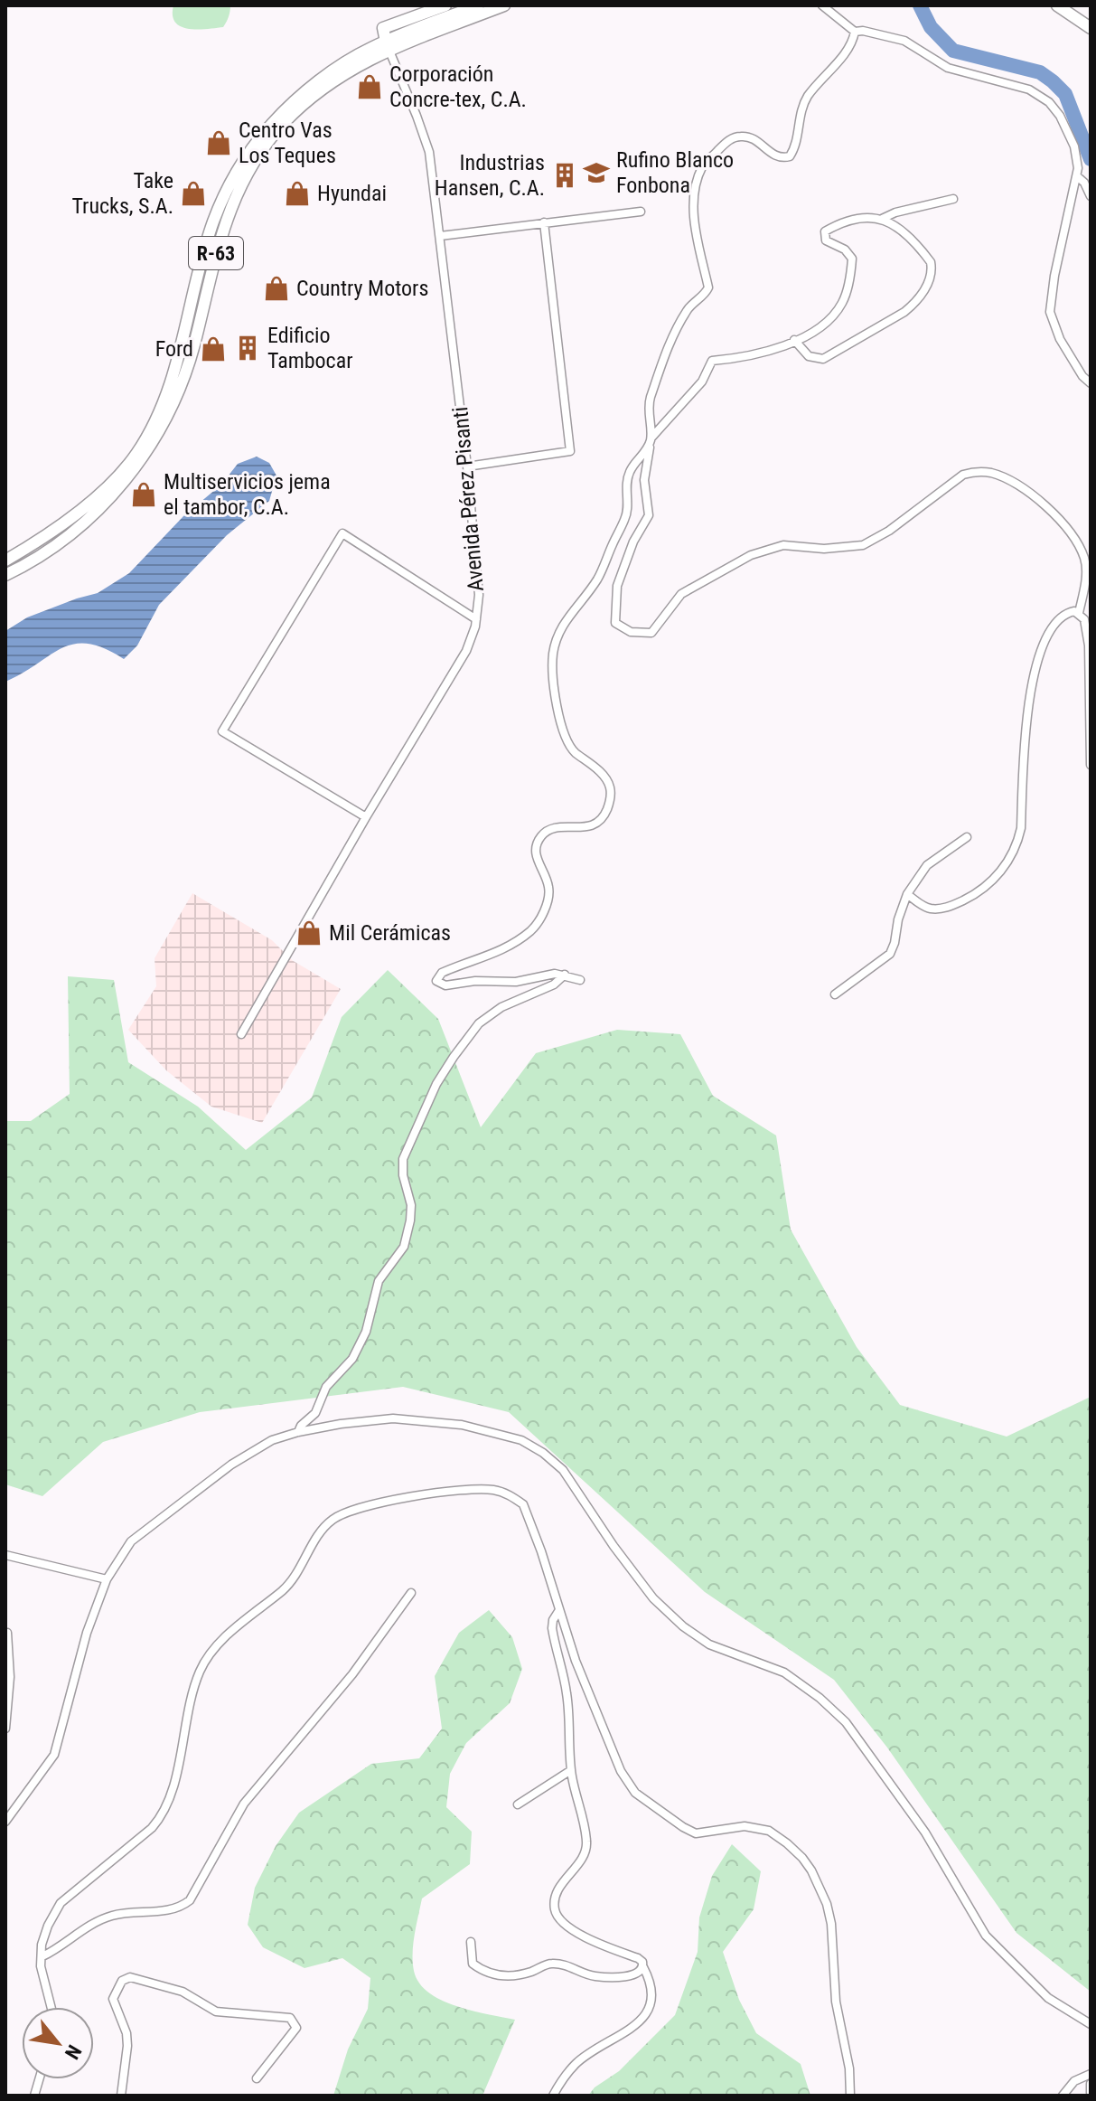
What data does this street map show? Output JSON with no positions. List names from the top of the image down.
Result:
{
  "streets": {
    "main road": ["R-63"],
    "street": ["Avenida Pérez Pisanti"]
  },
  "crossings": [
    ["R-63", "Avenida Pérez Pisanti"]
  ],
  "places": {
    "shop": [
      "Corporación Concre-tex, C.A.",
      "Centro Vas Los Teques",
      "Take Trucks, S.A.",
      "Hyundai",
      "Country Motors",
      "Ford",
      "Multiservicios jema el tambor, C.A.",
      "Mil Cerámicas"
    ],
    "school or university": ["Rufino Blanco Fonbona"],
    "building": ["Industrias Hansen, C.A.", "Edificio Tambocar"]
  },
  "north": "bottom right"
}
